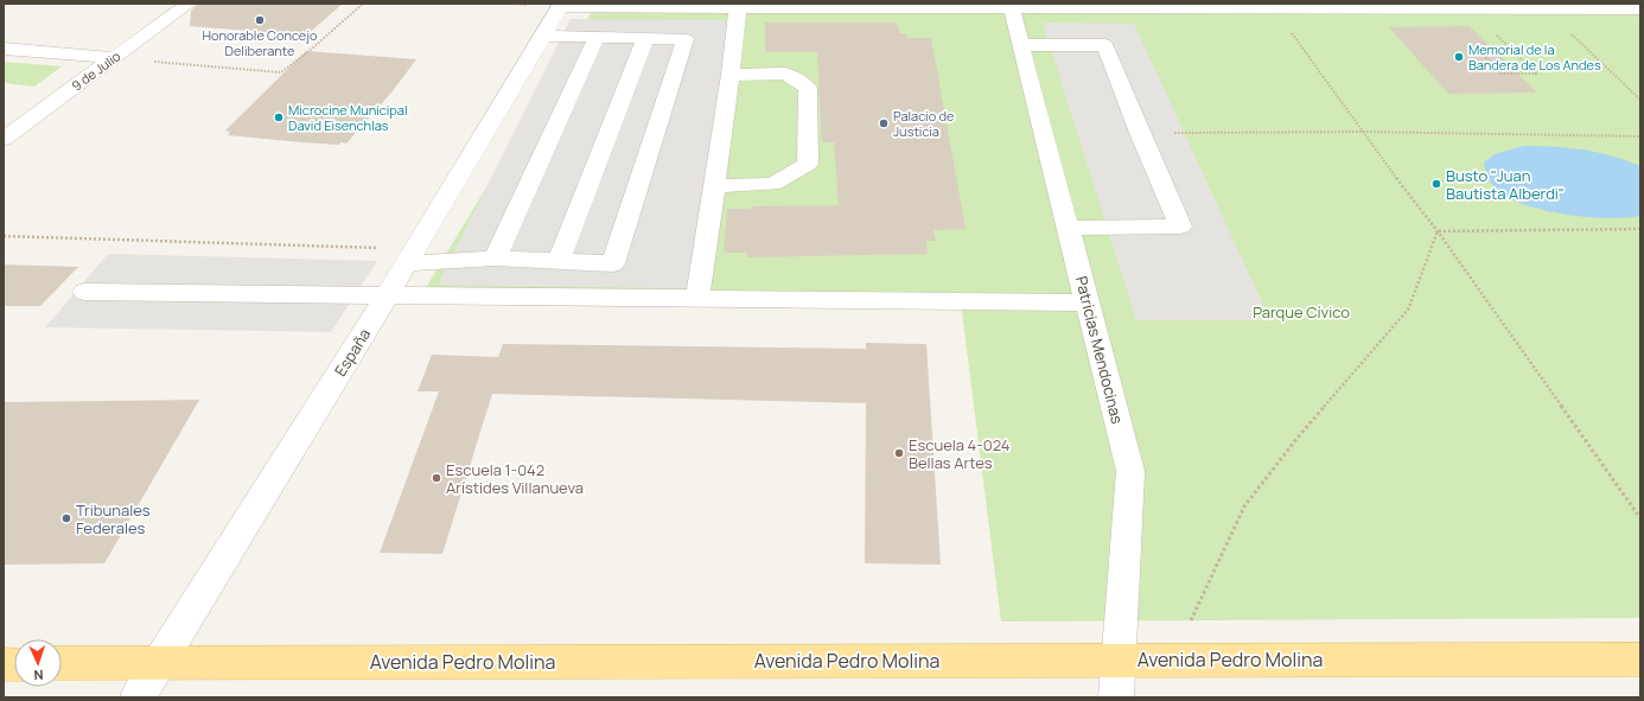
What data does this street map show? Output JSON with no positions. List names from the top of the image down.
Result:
{
  "streets": {
    "main road": ["Avenida Pedro Molina"],
    "street": ["9 de Julio", "Patricias Mendocinas", "España"]
  },
  "crossings": [
    ["Patricias Mendocinas", "Avenida Pedro Molina"],
    ["España", "Avenida Pedro Molina"]
  ],
  "parks": ["Parque Cívico"],
  "places": [
    "Honorable Concejo Deliberante",
    "Memorial de la Bandera de Los Andes",
    "Microcine Municipal David Eisenchlas",
    "Palacio de Justicia",
    "Busto \"Juan Bautista Alberdi\"",
    "Escuela 4-024 Bellas Artes",
    "Escuela 1-042 Arístides Villanueva",
    "Tribunales Federales"
  ],
  "north": "bottom"
}
